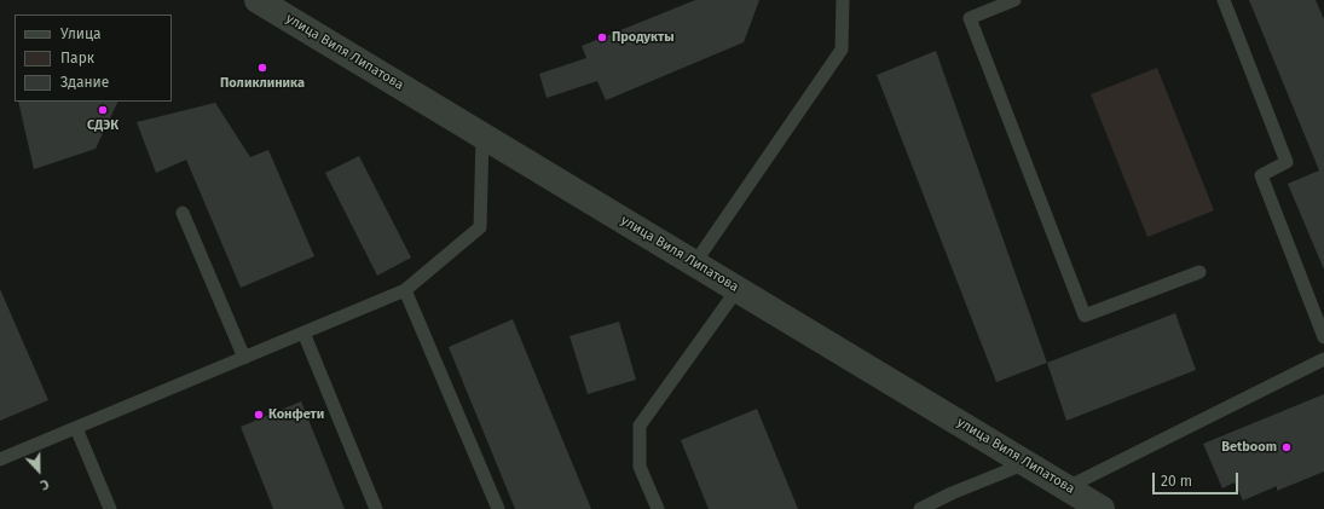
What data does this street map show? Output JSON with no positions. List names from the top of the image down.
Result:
{
  "streets": {
    "street": ["улица Виля Липатова"]
  },
  "places": [
    "Продукты",
    "Поликлиника",
    "СДЭК",
    "Конфети",
    "Betboom"
  ],
  "legend": ["Улица", "Парк", "Здание"],
  "scale_bar": "20 m",
  "north": "bottom"
}
